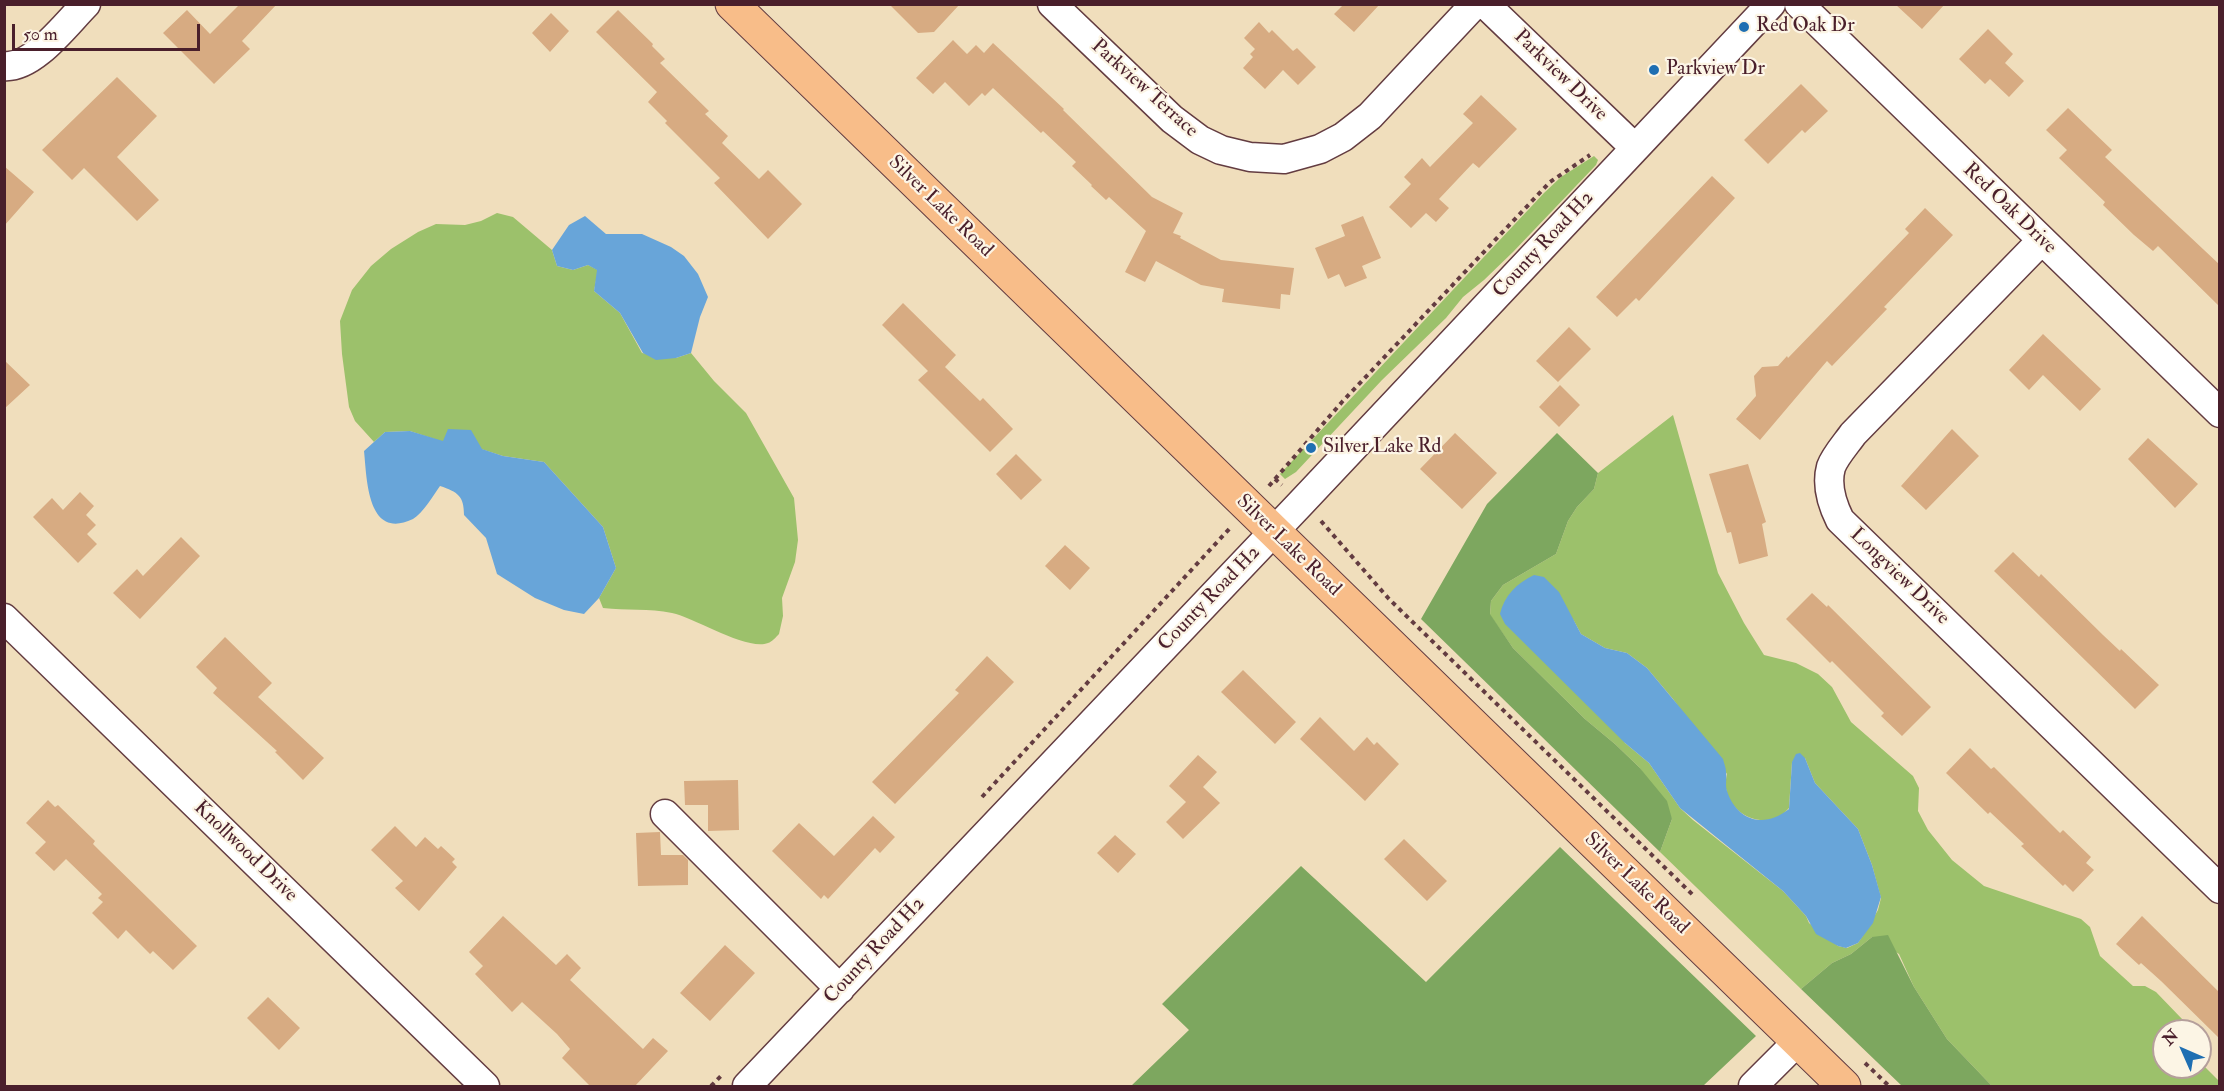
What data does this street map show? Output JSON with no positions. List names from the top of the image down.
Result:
{
  "streets": {
    "main road": ["Silver Lake Road"],
    "street": [
      "Parkview Drive",
      "Parkview Terrace",
      "Red Oak Drive",
      "County Road H2",
      "Longview Drive",
      "Knollwood Drive"
    ]
  },
  "crossings": [
    ["Parkview Drive", "County Road H2"],
    ["Silver Lake Road", "County Road H2"],
    ["Red Oak Drive", "Longview Drive"]
  ],
  "places": ["Red Oak Dr", "Parkview Dr", "Silver Lake Rd"],
  "scale_bar": "50 m",
  "north": "top left"
}
